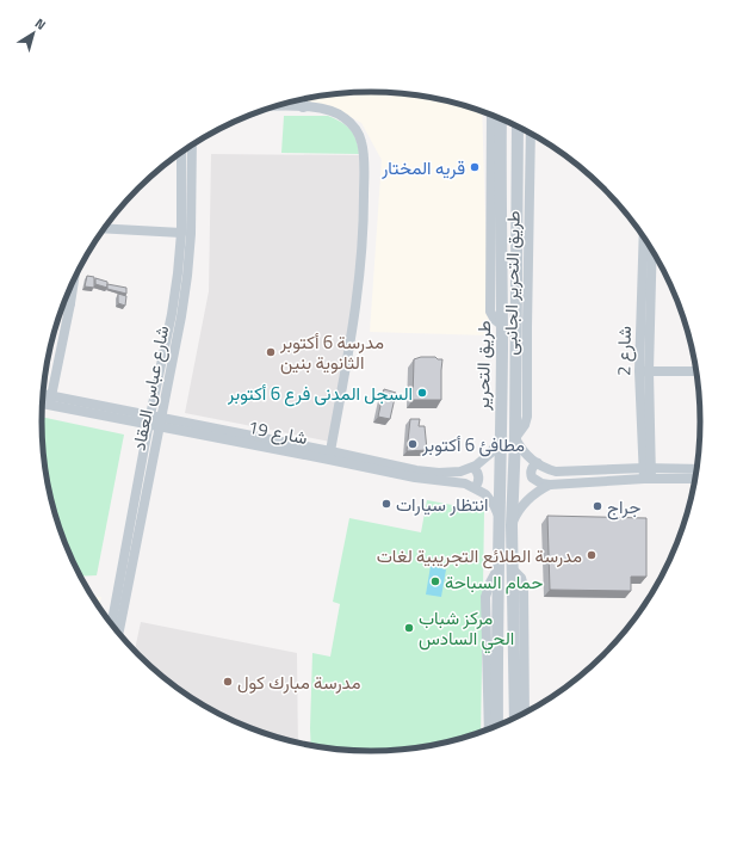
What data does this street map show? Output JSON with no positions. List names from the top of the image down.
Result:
{
  "streets": {
    "street": [
      "طريق التحرير الجانبى",
      "شارع 2",
      "طريق التحرير",
      "شارع عباس العقاد",
      "شارع 19"
    ]
  },
  "crossings": [
    ["طريق التحرير الجانبى", "طريق التحرير"],
    ["طريق التحرير", "شارع 19"],
    ["شارع عباس العقاد", "شارع 19"]
  ],
  "places": [
    "قريه المختار",
    "مدرسة 6 أكتوبر الثانوية بنين",
    "السجل المدنى فرع 6 أكتوبر",
    "مطافئ 6 أكتوبر",
    "انتظار سيارات",
    "جراج",
    "مدرسة الطلائع التجريبية لغات",
    "حمام السباحة",
    "مركز شباب الحي السادس",
    "مدرسة مبارك كول"
  ],
  "north": "top right"
}
